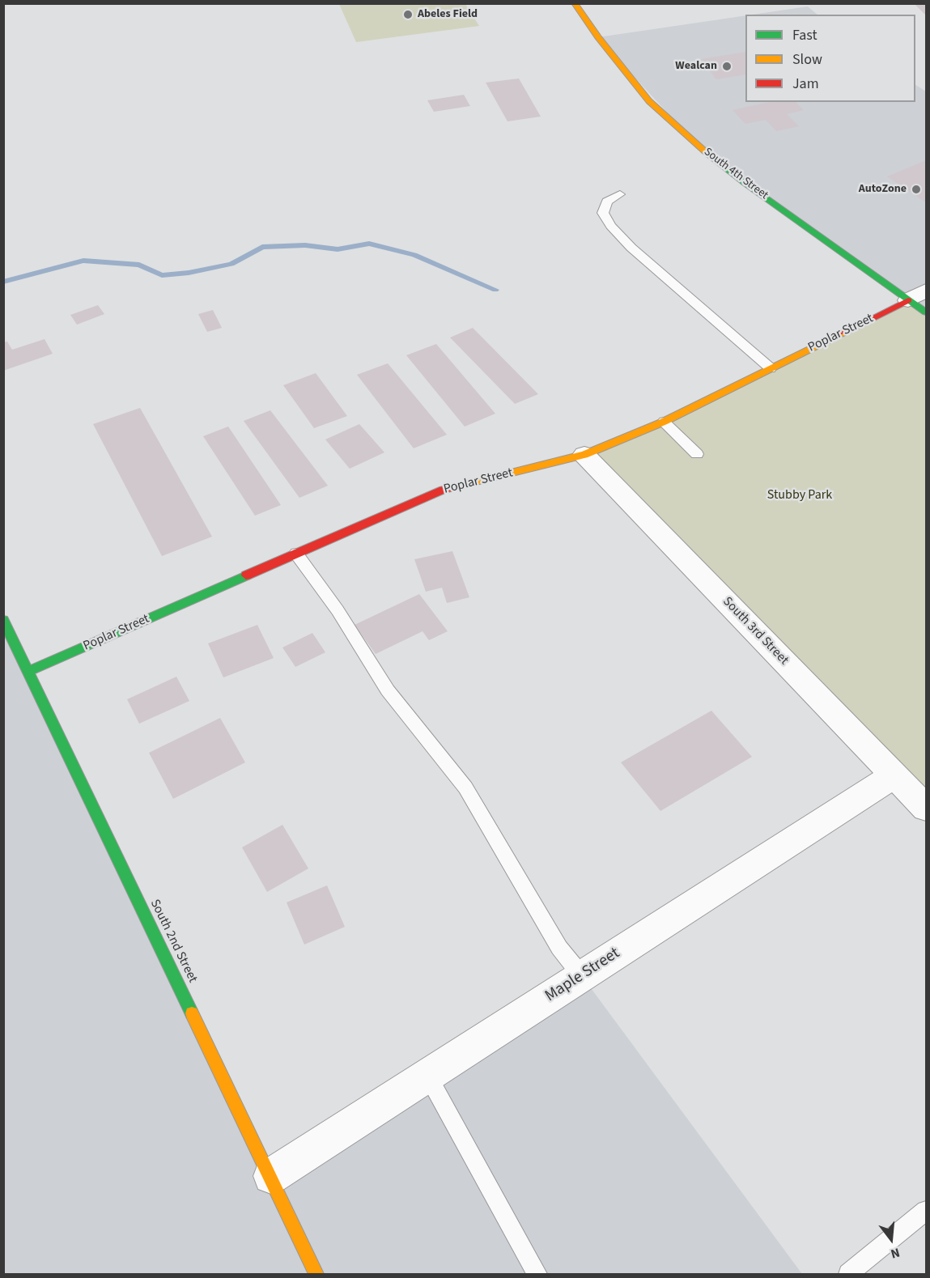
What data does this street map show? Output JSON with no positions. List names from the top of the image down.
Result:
{
  "streets": {
    "main road": ["South 4th Street", "Poplar Street", "South 2nd Street"],
    "street": ["South 3rd Street", "Maple Street"]
  },
  "crossings": [
    ["South 4th Street", "Poplar Street"],
    ["Poplar Street", "South 3rd Street"],
    ["Poplar Street", "South 2nd Street"],
    ["South 3rd Street", "Maple Street"],
    ["South 2nd Street", "Maple Street"]
  ],
  "parks": ["Stubby Park"],
  "places": ["Abeles Field", "Wealcan", "AutoZone"],
  "legend": ["Fast", "Slow", "Jam"],
  "north": "bottom"
}
